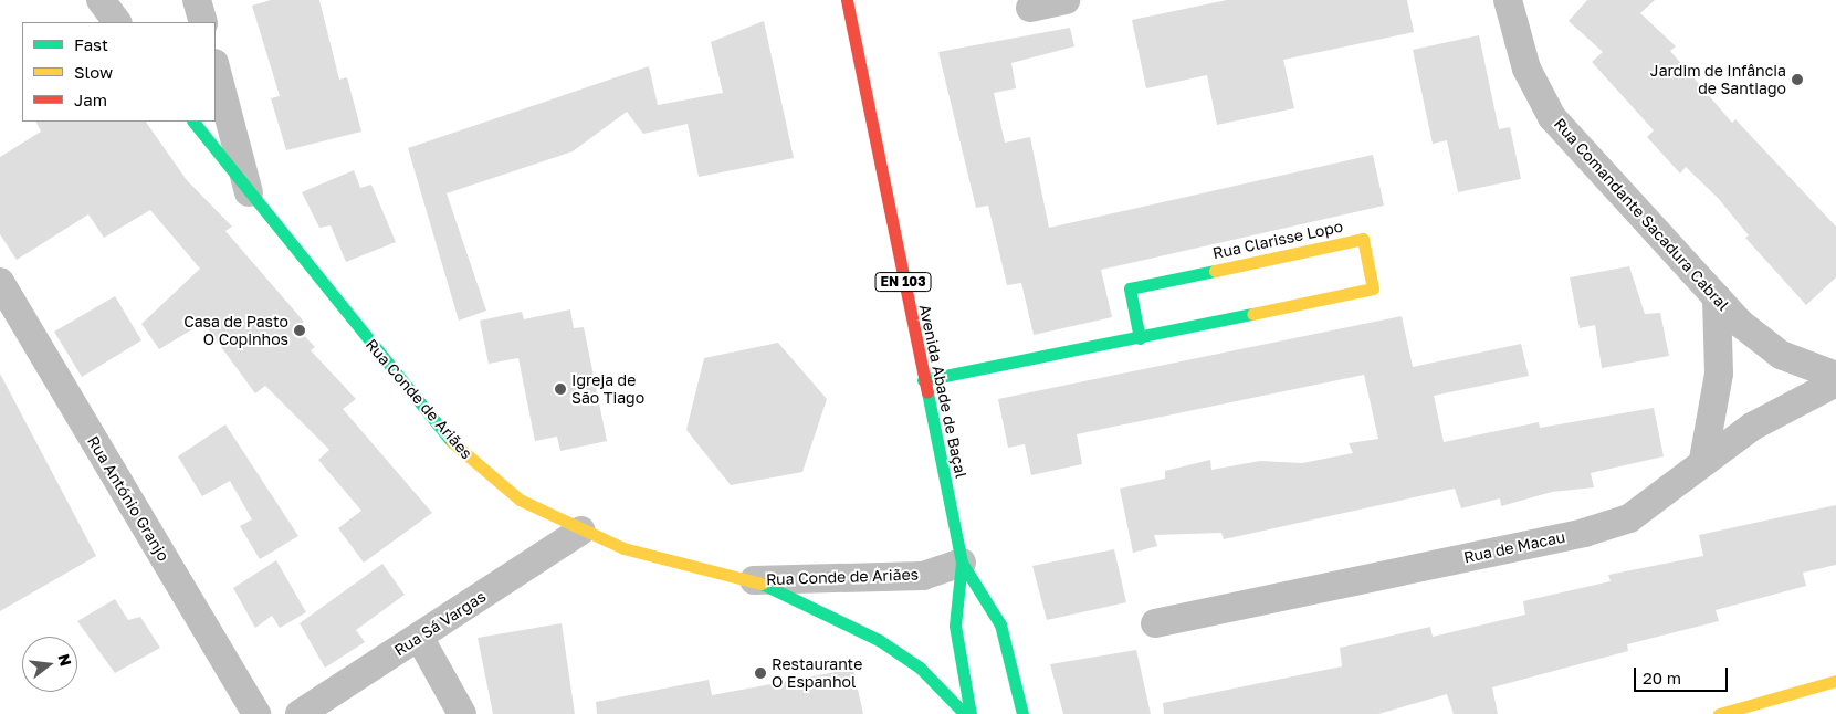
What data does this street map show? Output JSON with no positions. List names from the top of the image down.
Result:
{
  "streets": {
    "street": [
      "Rua Comandante Sacadura Cabral",
      "Rua Clarisse Lopo",
      "EN 103",
      "Avenida Abade de Baçal",
      "Rua Conde de Ariães",
      "Rua António Granjo",
      "Rua de Macau",
      "Rua Sá Vargas"
    ]
  },
  "crossings": [
    ["Rua Clarisse Lopo", "Avenida Abade de Baçal"],
    ["Avenida Abade de Baçal", "Rua Conde de Ariães"],
    ["Rua Conde de Ariães", "Rua Sá Vargas"]
  ],
  "places": [
    "Jardim de Infância de Santiago",
    "Casa de Pasto O Copinhos",
    "Igreja de São Tiago",
    "Restaurante O Espanhol"
  ],
  "legend": ["Fast", "Slow", "Jam"],
  "scale_bar": "20 m",
  "north": "right"
}
